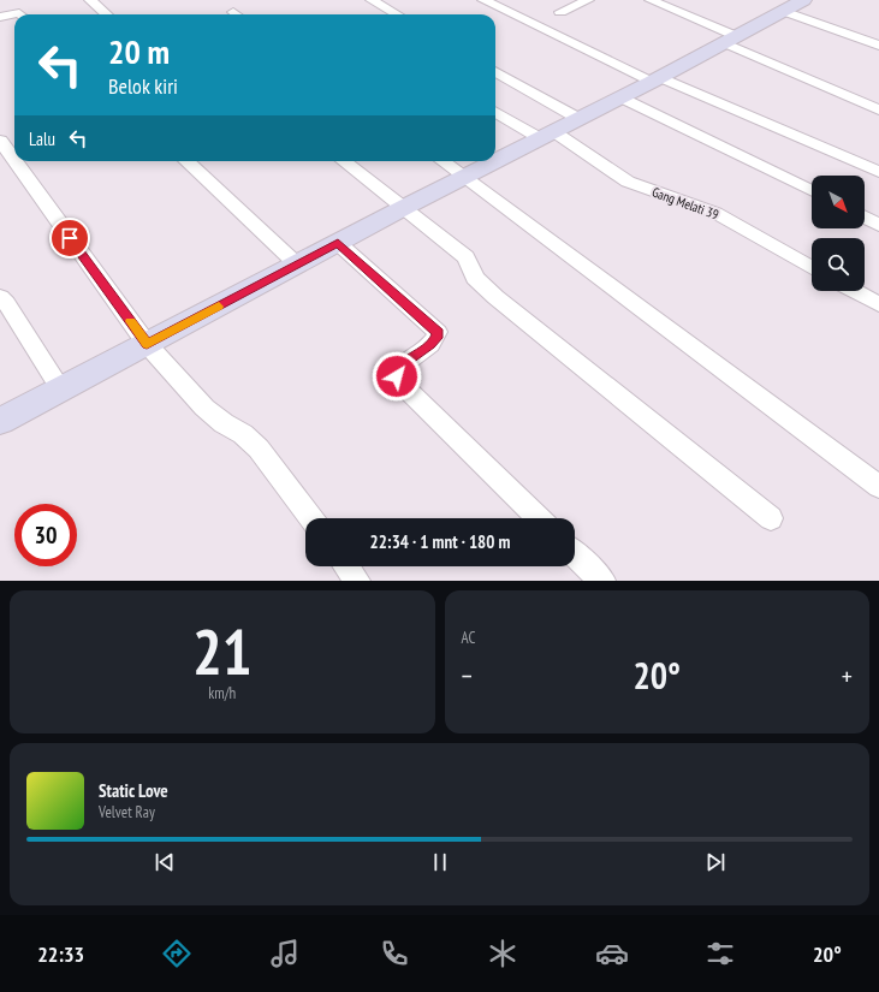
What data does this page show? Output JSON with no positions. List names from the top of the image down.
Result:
{
  "streets": {
    "street": ["Gang Melati 39"]
  },
  "north": "bottom right",
  "page": {
    "turn": ["20 m", "Belok kiri"],
    "then": "Lalu",
    "limit": "30",
    "trip": "22:34 · 1 mnt · 180 m",
    "tile": [
      ["21", "km/h"],
      "AC"
    ],
    "heat": ["−", "20°", "+"],
    "song": ["Static Love", "Velvet Ray"],
    "tabs": ["22:33", "20°"]
  }
}
